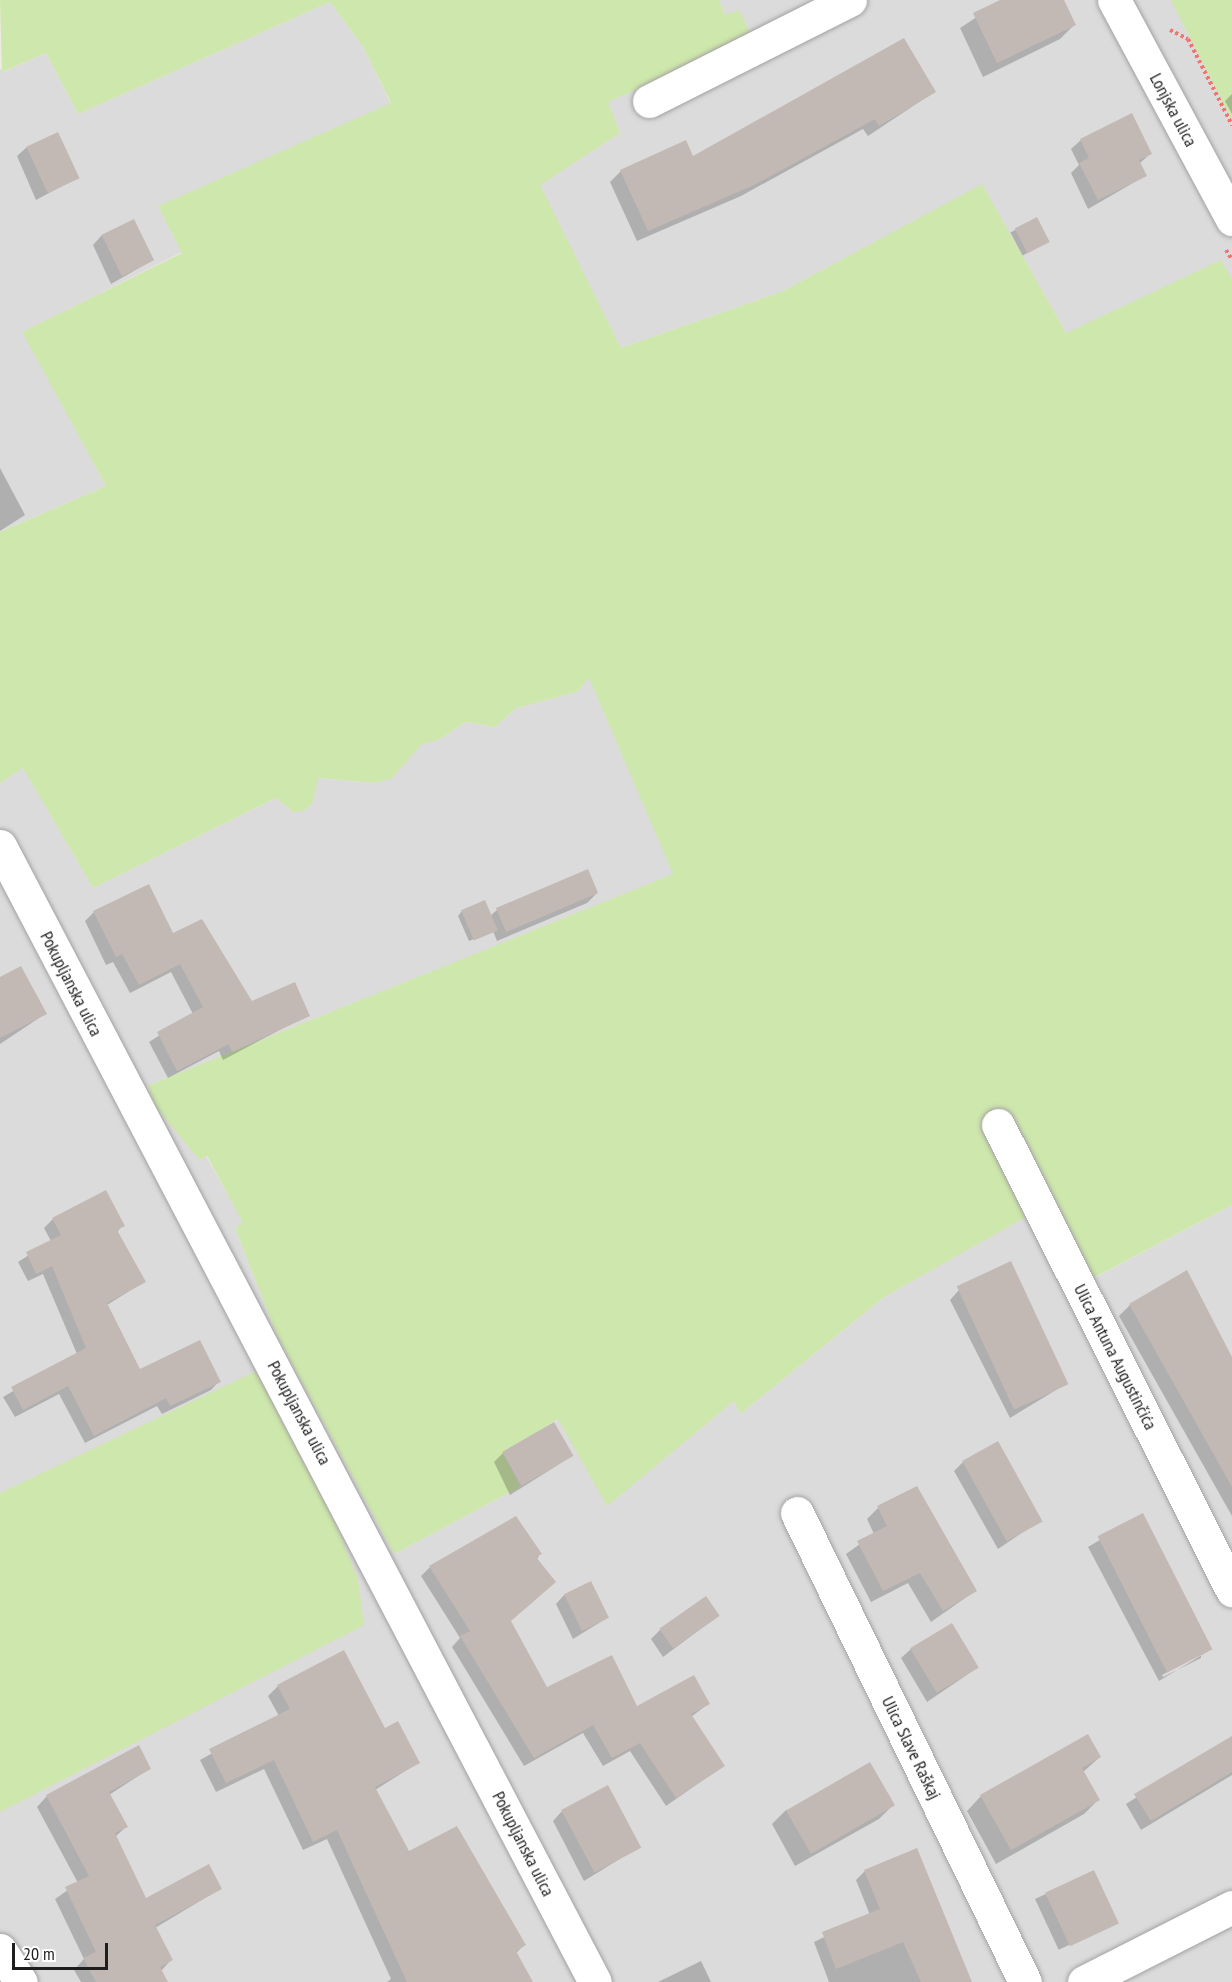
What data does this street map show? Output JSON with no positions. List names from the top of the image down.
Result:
{
  "streets": {
    "street": [
      "Lonjska ulica",
      "Pokupljanska ulica",
      "Ulica Antuna Augustinčića",
      "Ulica Slave Raškaj"
    ]
  },
  "scale_bar": "20 m"
}
